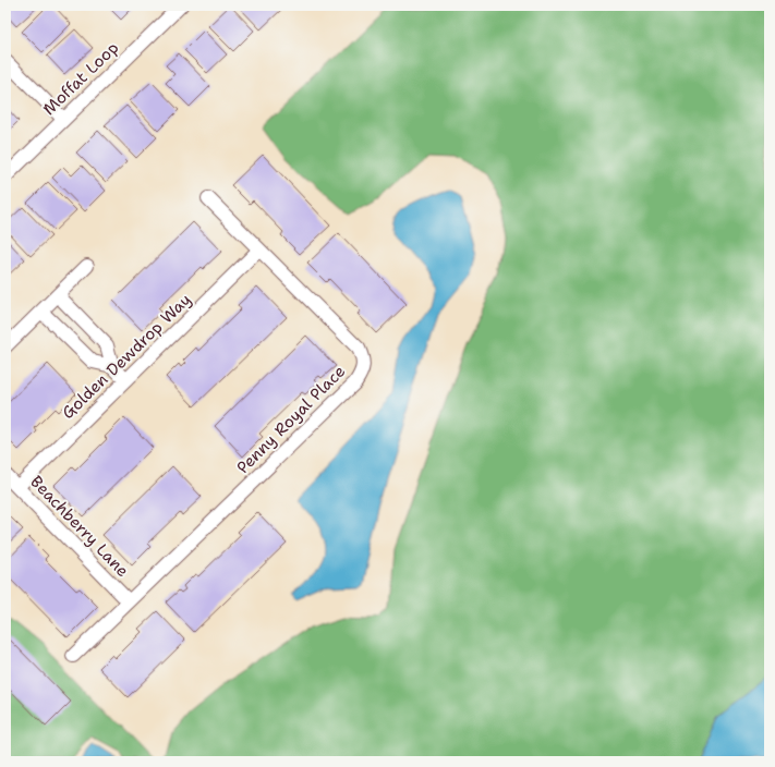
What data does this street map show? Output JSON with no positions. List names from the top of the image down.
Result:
{
  "streets": {
    "street": [
      "Moffat Loop",
      "Golden Dewdrop Way",
      "Penny Royal Place",
      "Beachberry Lane"
    ]
  },
  "crossings": [
    ["Golden Dewdrop Way", "Penny Royal Place"],
    ["Golden Dewdrop Way", "Beachberry Lane"],
    ["Penny Royal Place", "Beachberry Lane"]
  ]
}
